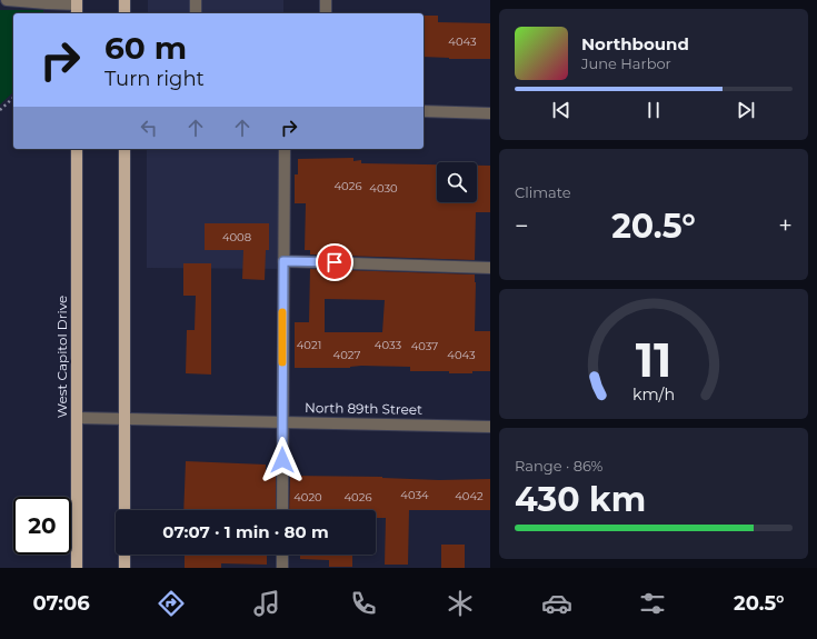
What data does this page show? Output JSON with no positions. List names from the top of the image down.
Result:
{
  "streets": {
    "main road": ["West Capitol Drive"],
    "street": ["North 89th Street"]
  },
  "crossings": [
    ["West Capitol Drive", "North 89th Street"]
  ],
  "house_numbers": [
    "4043",
    "4026",
    "4030",
    "4008",
    "4021",
    "4033",
    "4037",
    "4027",
    "4043",
    "4034",
    "4042",
    "4020",
    "4026"
  ],
  "page": {
    "turn": ["60 m", "Turn right"],
    "song": ["Northbound", "June Harbor"],
    "tile": [
      "Climate",
      ["Range · 86%", "430 km"]
    ],
    "heat": ["−", "20.5°", "+"],
    "limit": "20",
    "trip": "07:07 · 1 min · 80 m",
    "tabs": ["07:06", "20.5°"],
    "gauge": ["11", "km/h"]
  }
}
